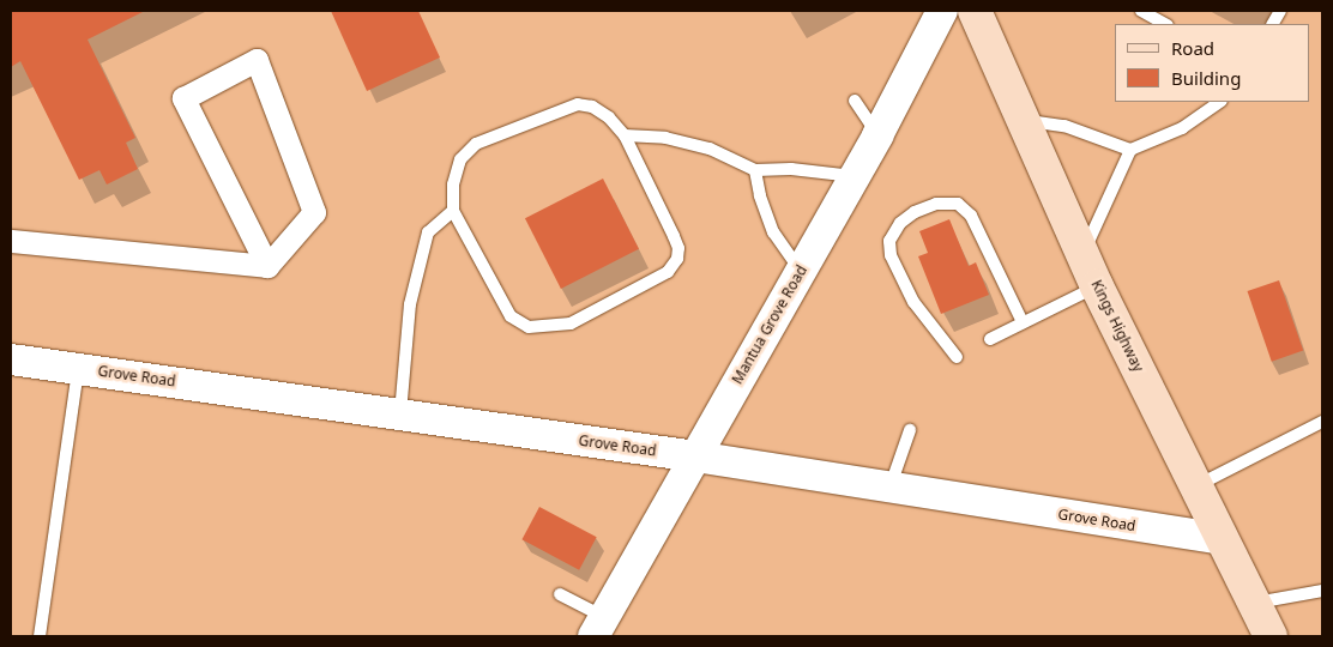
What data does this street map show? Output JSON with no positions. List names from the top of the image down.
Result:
{
  "streets": {
    "main road": ["Mantua Grove Road", "Kings Highway", "Grove Road"]
  },
  "crossings": [
    ["Mantua Grove Road", "Grove Road"],
    ["Kings Highway", "Grove Road"]
  ],
  "legend": ["Road", "Building"]
}
